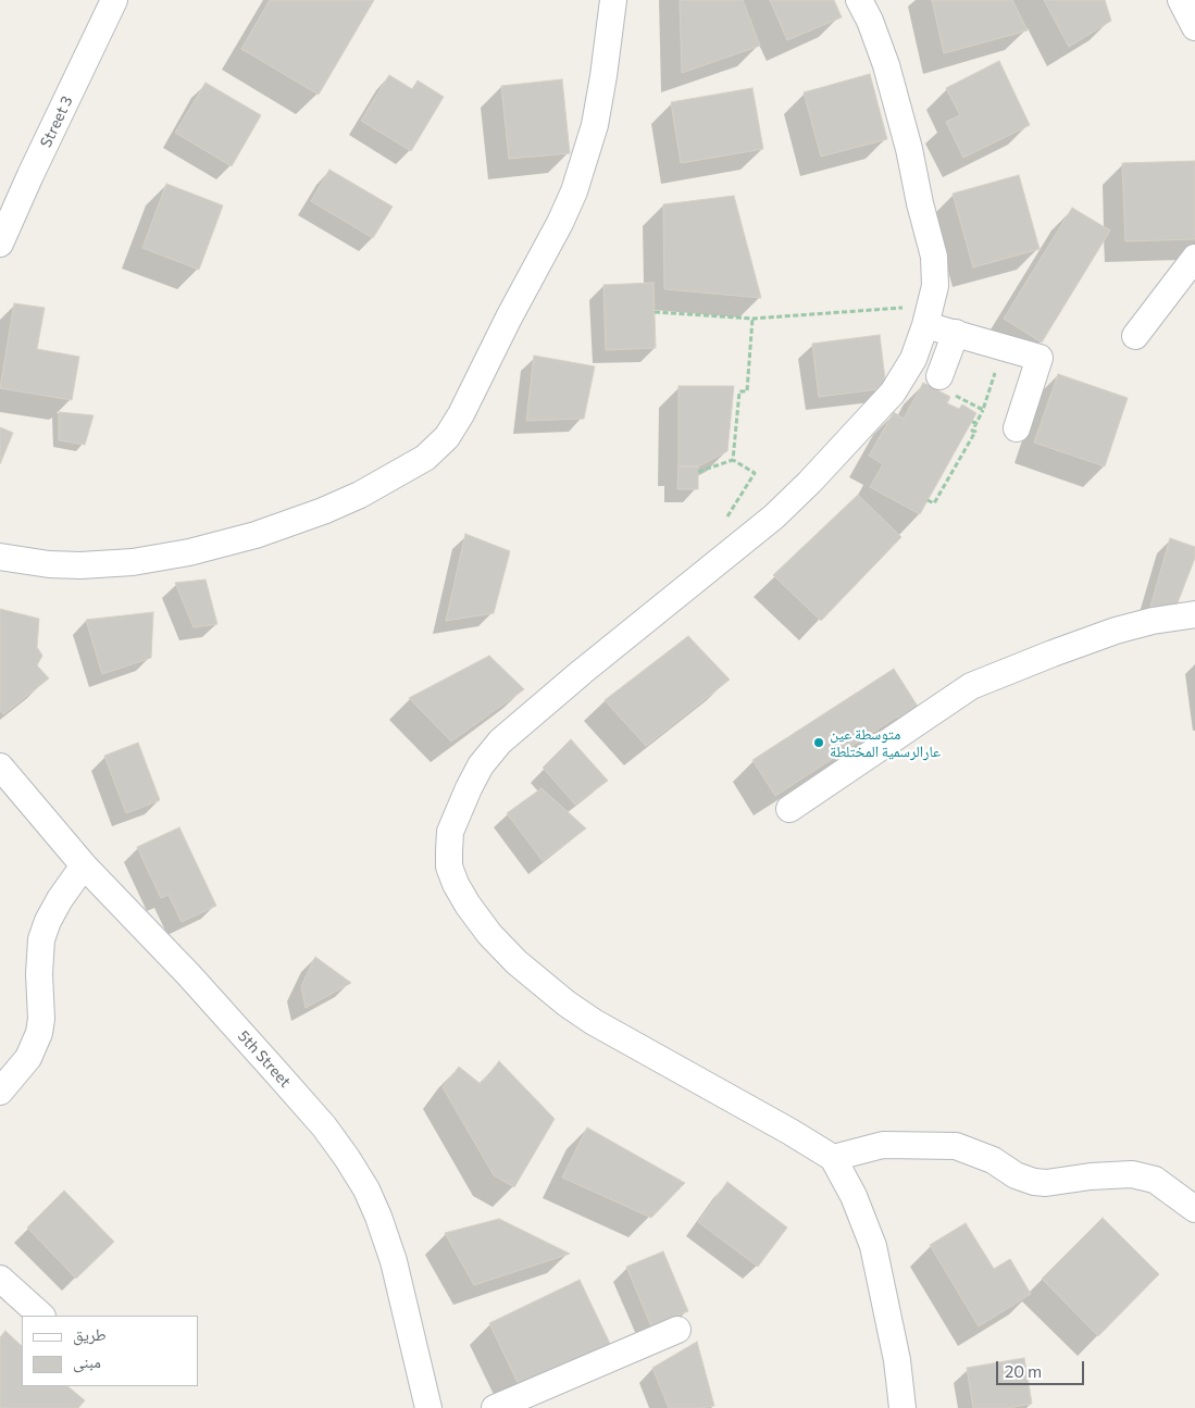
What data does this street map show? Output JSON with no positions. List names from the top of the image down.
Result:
{
  "streets": {
    "street": ["Street 3", "5th Street"]
  },
  "places": ["متوسطة عين عارالرسمية المختلطة"],
  "legend": ["طريق", "مبنى"],
  "scale_bar": "20 m"
}
